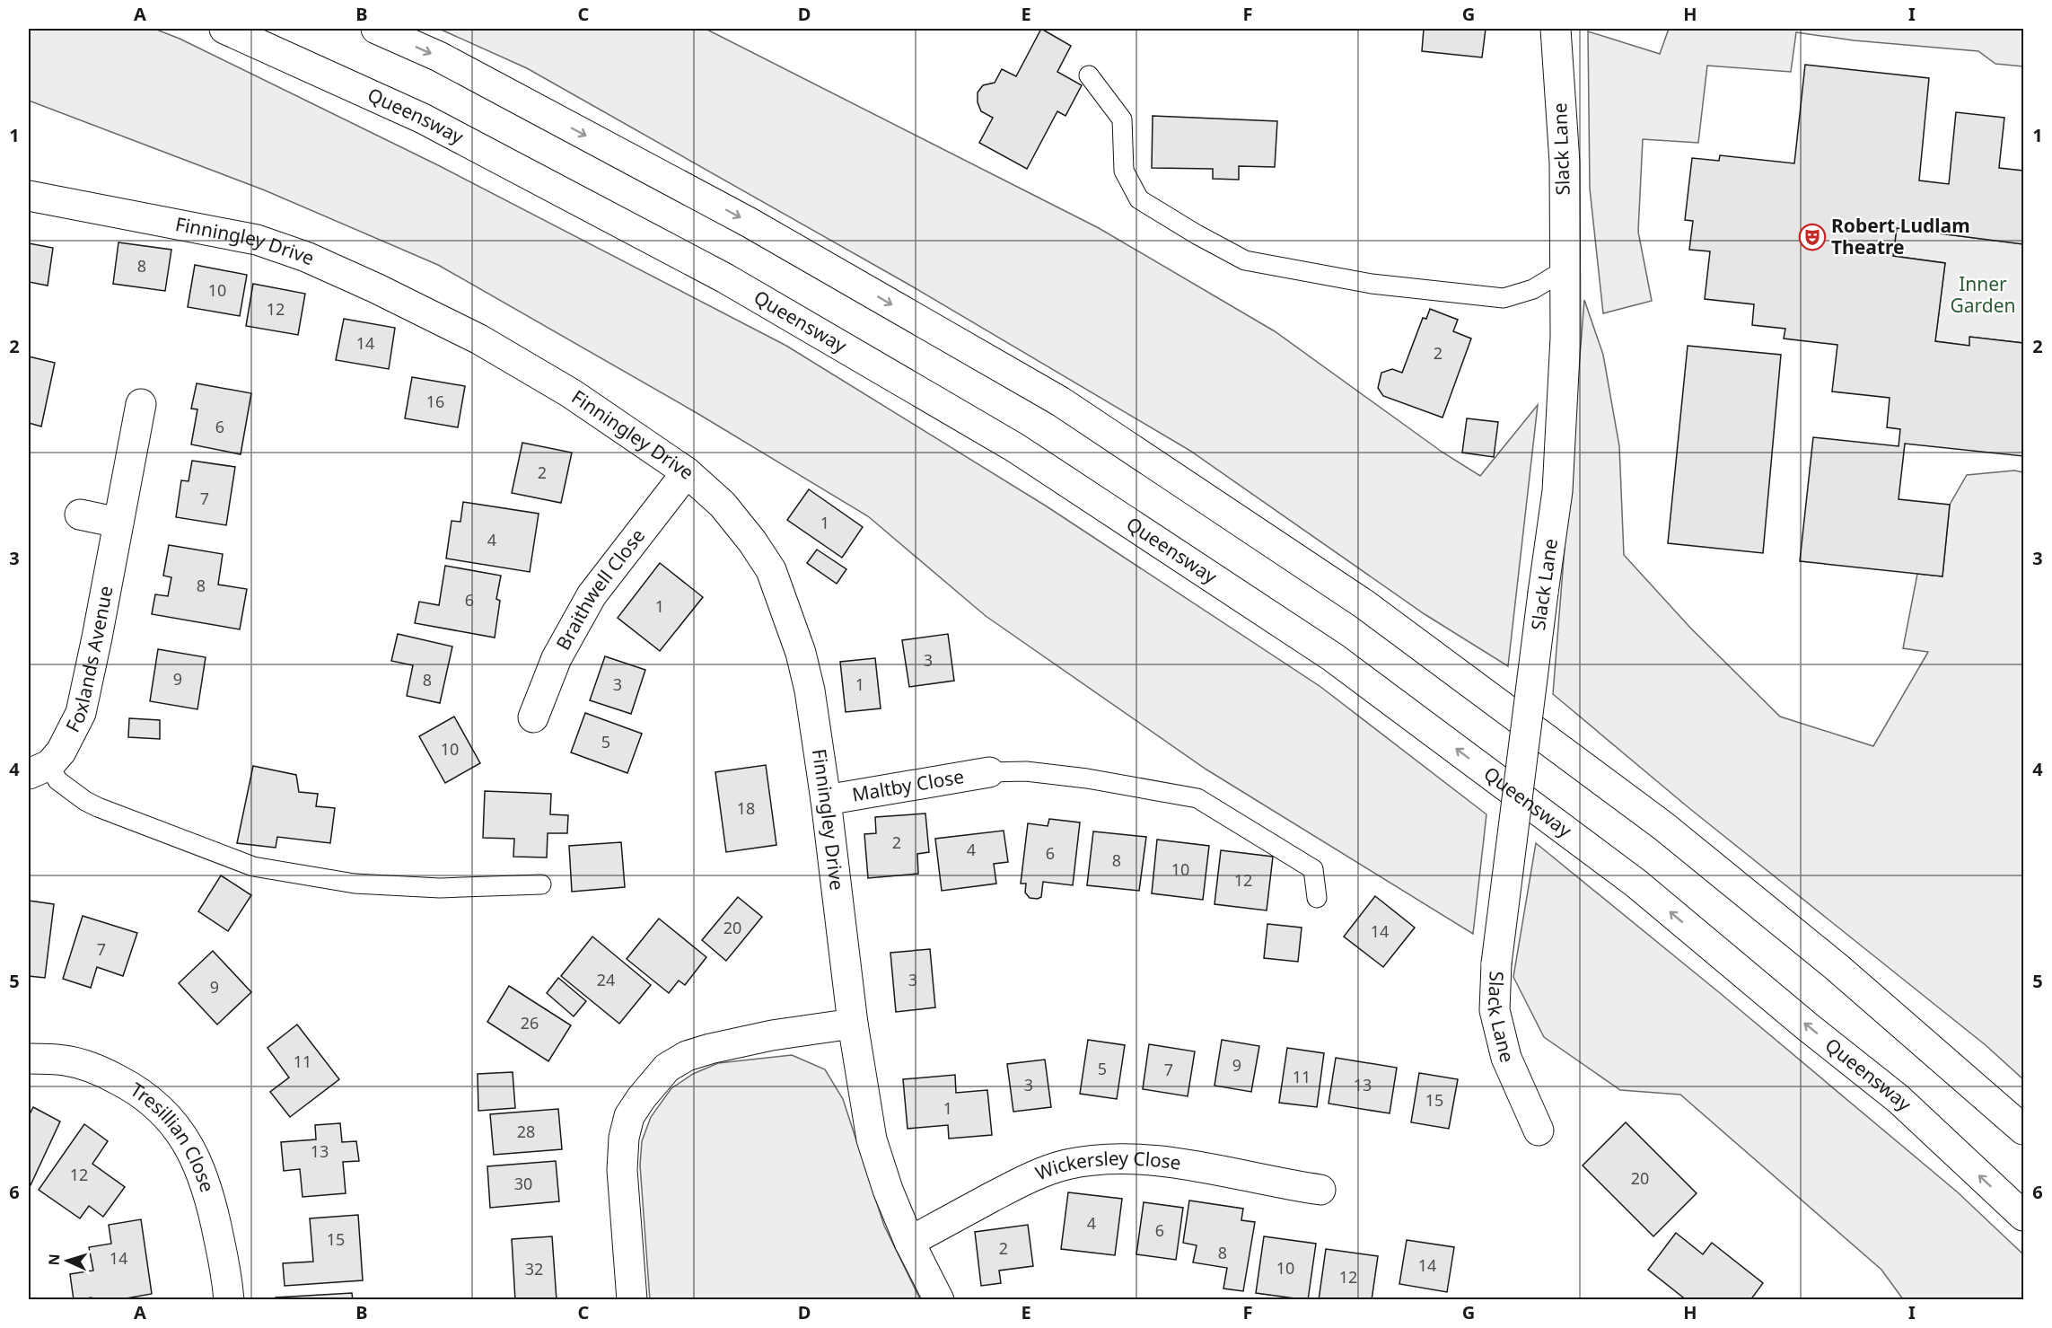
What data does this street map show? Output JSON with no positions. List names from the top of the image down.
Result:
{
  "streets": {
    "main road": [
      "Queensway",
      "Slack Lane",
      "Finningley Drive",
      "Braithwell Close",
      "Foxlands Avenue",
      "Maltby Close",
      "Tresillian Close",
      "Wickersley Close"
    ]
  },
  "crossings": [
    ["Finningley Drive", "Braithwell Close"],
    ["Finningley Drive", "Maltby Close"],
    ["Finningley Drive", "Wickersley Close"]
  ],
  "parks": ["Inner Garden"],
  "places": {
    "theatre": ["Robert Ludlam Theatre"]
  },
  "house_numbers": [
    "8",
    "10",
    "12",
    "14",
    "2",
    "16",
    "6",
    "2",
    "7",
    "1",
    "4",
    "8",
    "6",
    "1",
    "3",
    "9",
    "8",
    "3",
    "1",
    "5",
    "10",
    "18",
    "2",
    "4",
    "6",
    "8",
    "10",
    "12",
    "20",
    "14",
    "7",
    "24",
    "3",
    "9",
    "26",
    "11",
    "9",
    "5",
    "7",
    "11",
    "3",
    "13",
    "15",
    "1",
    "28",
    "13",
    "12",
    "20",
    "30",
    "4",
    "6",
    "15",
    "2",
    "8",
    "14",
    "14",
    "10",
    "32",
    "12"
  ],
  "north": "left",
  "grid": {
    "columns": [
      "A",
      "B",
      "C",
      "D",
      "E",
      "F",
      "G",
      "H",
      "I"
    ],
    "rows": [
      "1",
      "2",
      "3",
      "4",
      "5",
      "6"
    ]
  }
}
